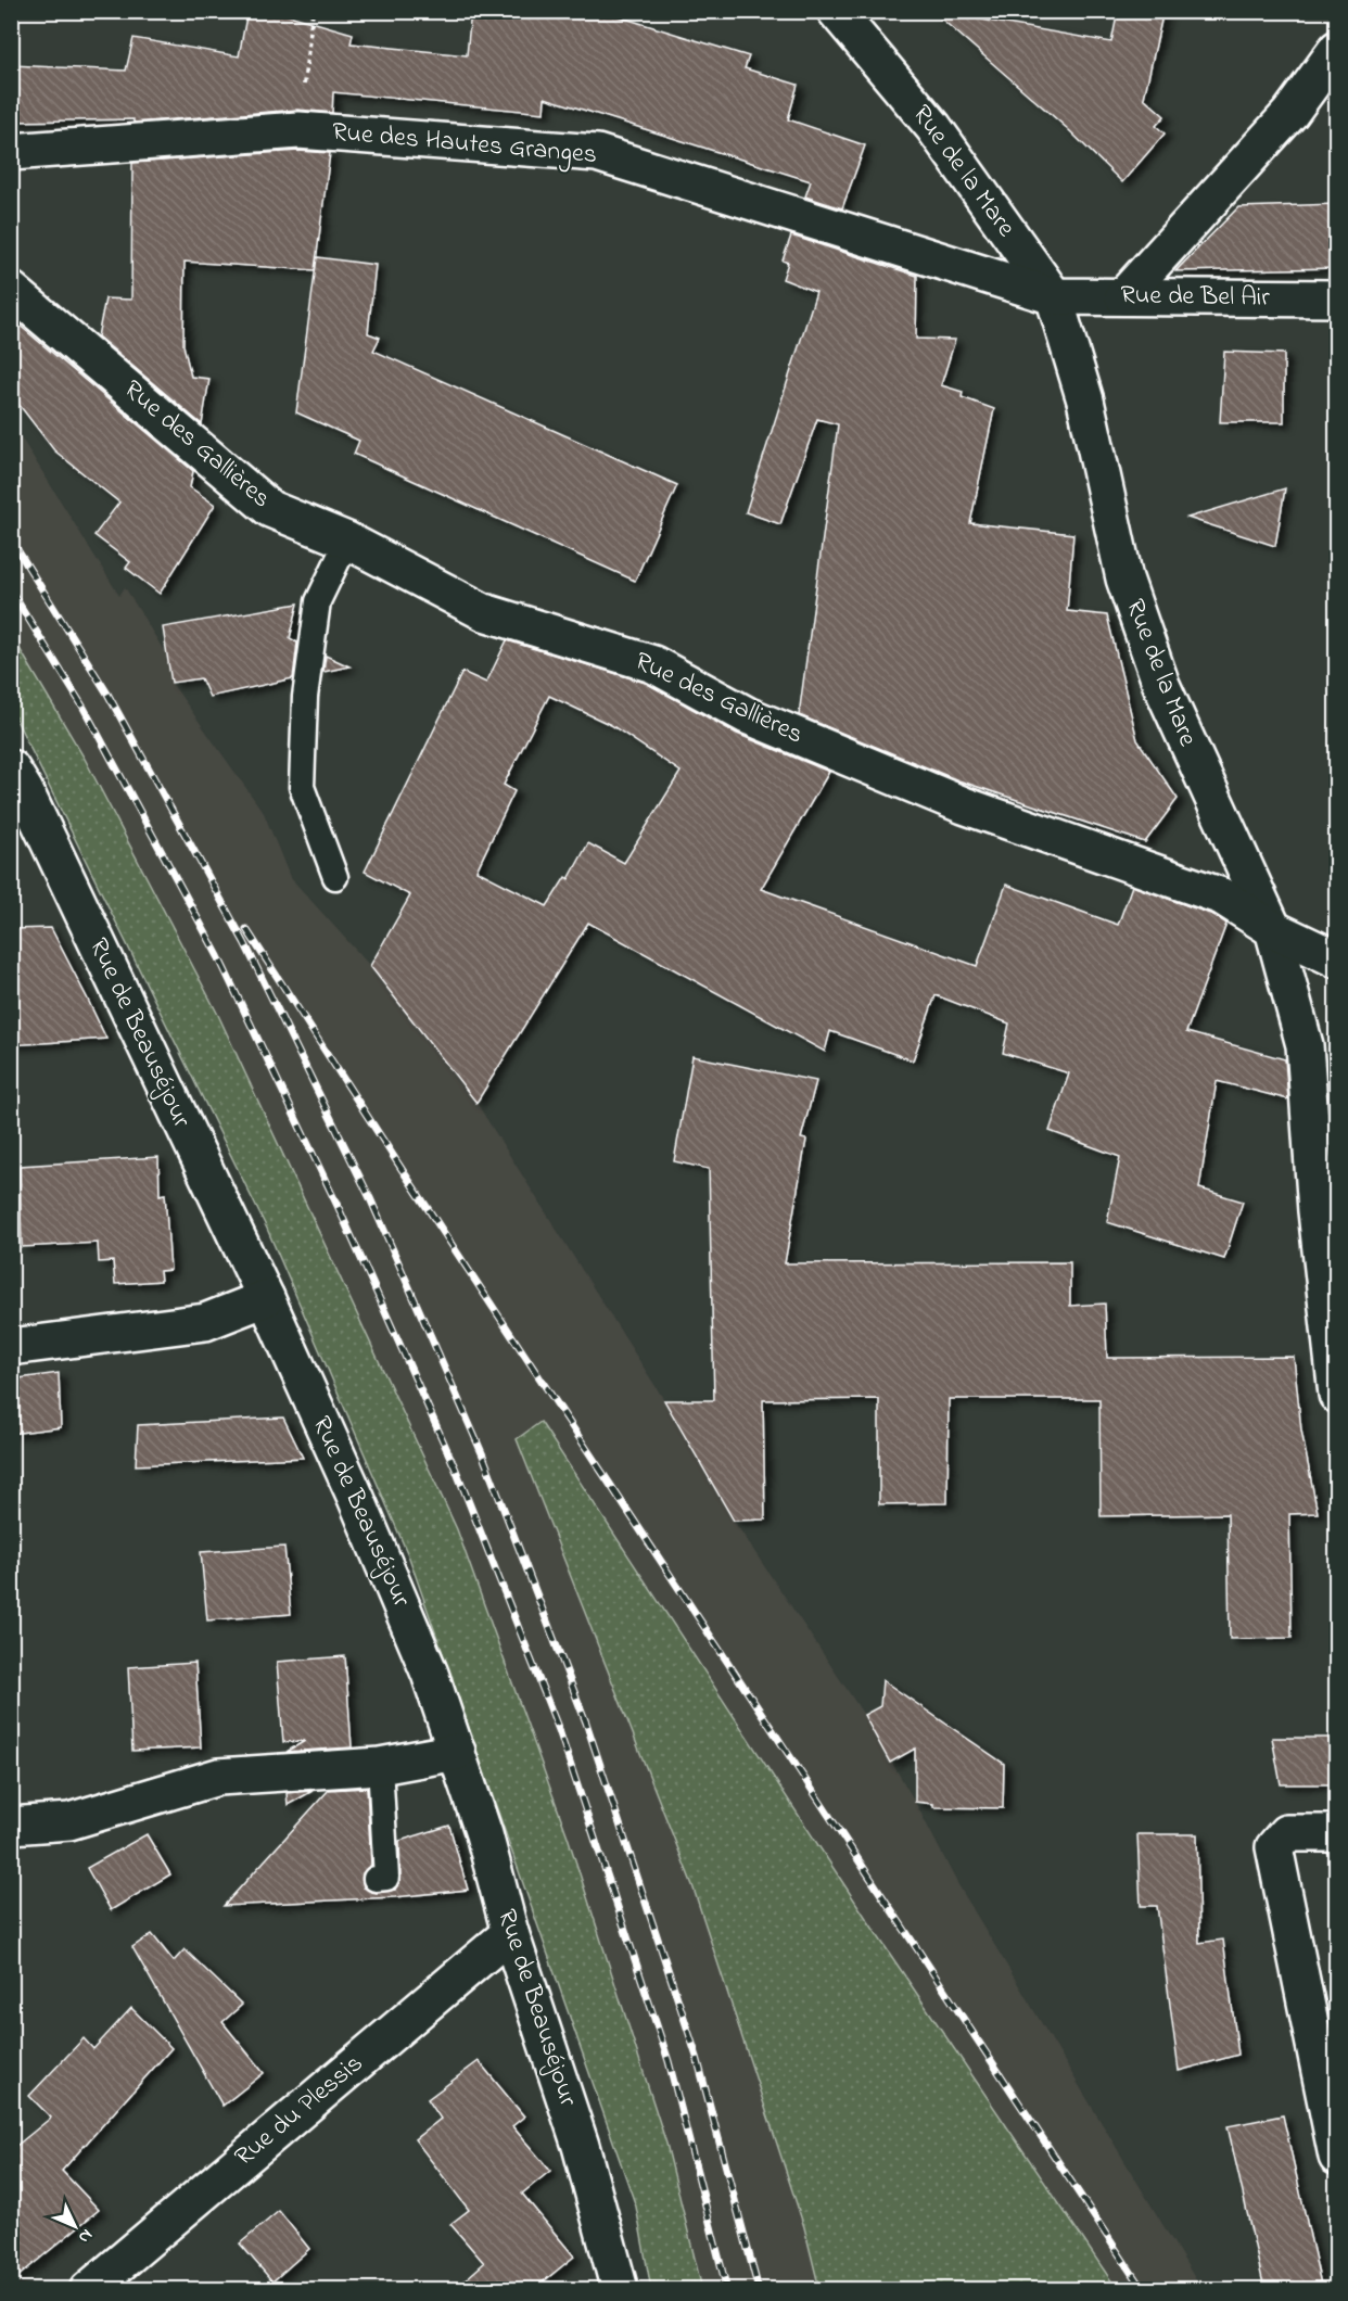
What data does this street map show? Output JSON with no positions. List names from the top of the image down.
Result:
{
  "streets": {
    "street": [
      "Rue des Hautes Granges",
      "Rue de la Mare",
      "Rue de Bel Air",
      "Rue des Gallières",
      "Rue de Beauséjour",
      "Rue du Plessis"
    ]
  },
  "crossings": [
    ["Rue des Hautes Granges", "Rue de la Mare"],
    ["Rue des Hautes Granges", "Rue de Bel Air"],
    ["Rue de la Mare", "Rue de Bel Air"],
    ["Rue de la Mare", "Rue des Gallières"],
    ["Rue de Beauséjour", "Rue du Plessis"]
  ],
  "north": "bottom right"
}
